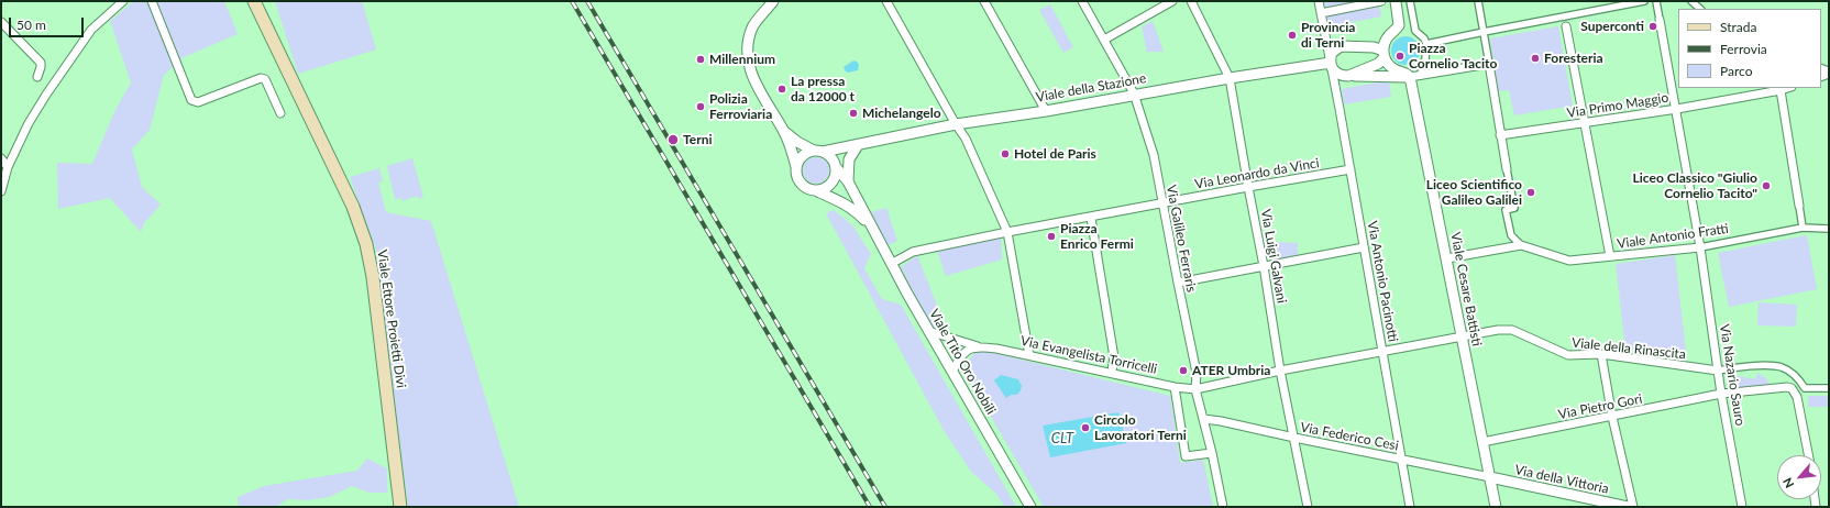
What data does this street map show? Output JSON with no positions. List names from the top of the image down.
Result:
{
  "streets": {
    "main road": ["Viale Ettore Proietti Divi"],
    "street": [
      "Viale della Stazione",
      "Via Primo Maggio",
      "Via Leonardo da Vinci",
      "Viale Antonio Fratti",
      "Via Galileo Ferraris",
      "Via Luigi Galvani",
      "Via Antonio Pacinotti",
      "Viale Cesare Battisti",
      "Viale della Rinascita",
      "Via Evangelista Torricelli",
      "Viale Tito Oro Nobili",
      "Via Nazario Sauro",
      "Via Pietro Gori",
      "Via Federico Cesi",
      "Via della Vittoria"
    ]
  },
  "crossings": [
    ["Viale della Stazione", "Via Galileo Ferraris"],
    ["Viale della Stazione", "Via Luigi Galvani"],
    ["Viale della Stazione", "Via Antonio Pacinotti"],
    ["Viale della Stazione", "Viale Tito Oro Nobili"],
    ["Via Primo Maggio", "Via Nazario Sauro"],
    ["Via Leonardo da Vinci", "Via Galileo Ferraris"],
    ["Via Leonardo da Vinci", "Via Luigi Galvani"],
    ["Via Leonardo da Vinci", "Via Antonio Pacinotti"],
    ["Viale Antonio Fratti", "Via Nazario Sauro"],
    ["Via Galileo Ferraris", "Via Evangelista Torricelli"],
    ["Via Galileo Ferraris", "Via Federico Cesi"],
    ["Via Luigi Galvani", "Viale della Rinascita"],
    ["Via Luigi Galvani", "Via Evangelista Torricelli"],
    ["Via Luigi Galvani", "Via Federico Cesi"],
    ["Via Antonio Pacinotti", "Viale della Rinascita"],
    ["Via Antonio Pacinotti", "Via Federico Cesi"],
    ["Viale Cesare Battisti", "Viale della Rinascita"],
    ["Viale Cesare Battisti", "Via Pietro Gori"],
    ["Viale Cesare Battisti", "Via Federico Cesi"],
    ["Viale Cesare Battisti", "Via della Vittoria"],
    ["Viale della Rinascita", "Via Evangelista Torricelli"],
    ["Viale della Rinascita", "Via Nazario Sauro"],
    ["Via Evangelista Torricelli", "Viale Tito Oro Nobili"],
    ["Via Nazario Sauro", "Via Pietro Gori"],
    ["Via Federico Cesi", "Via della Vittoria"]
  ],
  "water": ["CLT"],
  "places": [
    "Superconti",
    "Provincia di Terni",
    "Piazza Cornelio Tacito",
    "Foresteria",
    "Millennium",
    "La pressa da 12000 t",
    "Polizia Ferroviaria",
    "Michelangelo",
    "Terni",
    "Hotel de Paris",
    "Liceo Classico \"Giulio Cornelio Tacito\"",
    "Liceo Scientifico Galileo Galilei",
    "Piazza Enrico Fermi",
    "ATER Umbria",
    "Circolo Lavoratori Terni"
  ],
  "legend": ["Strada", "Ferrovia", "Parco"],
  "scale_bar": "50 m",
  "north": "bottom left"
}
